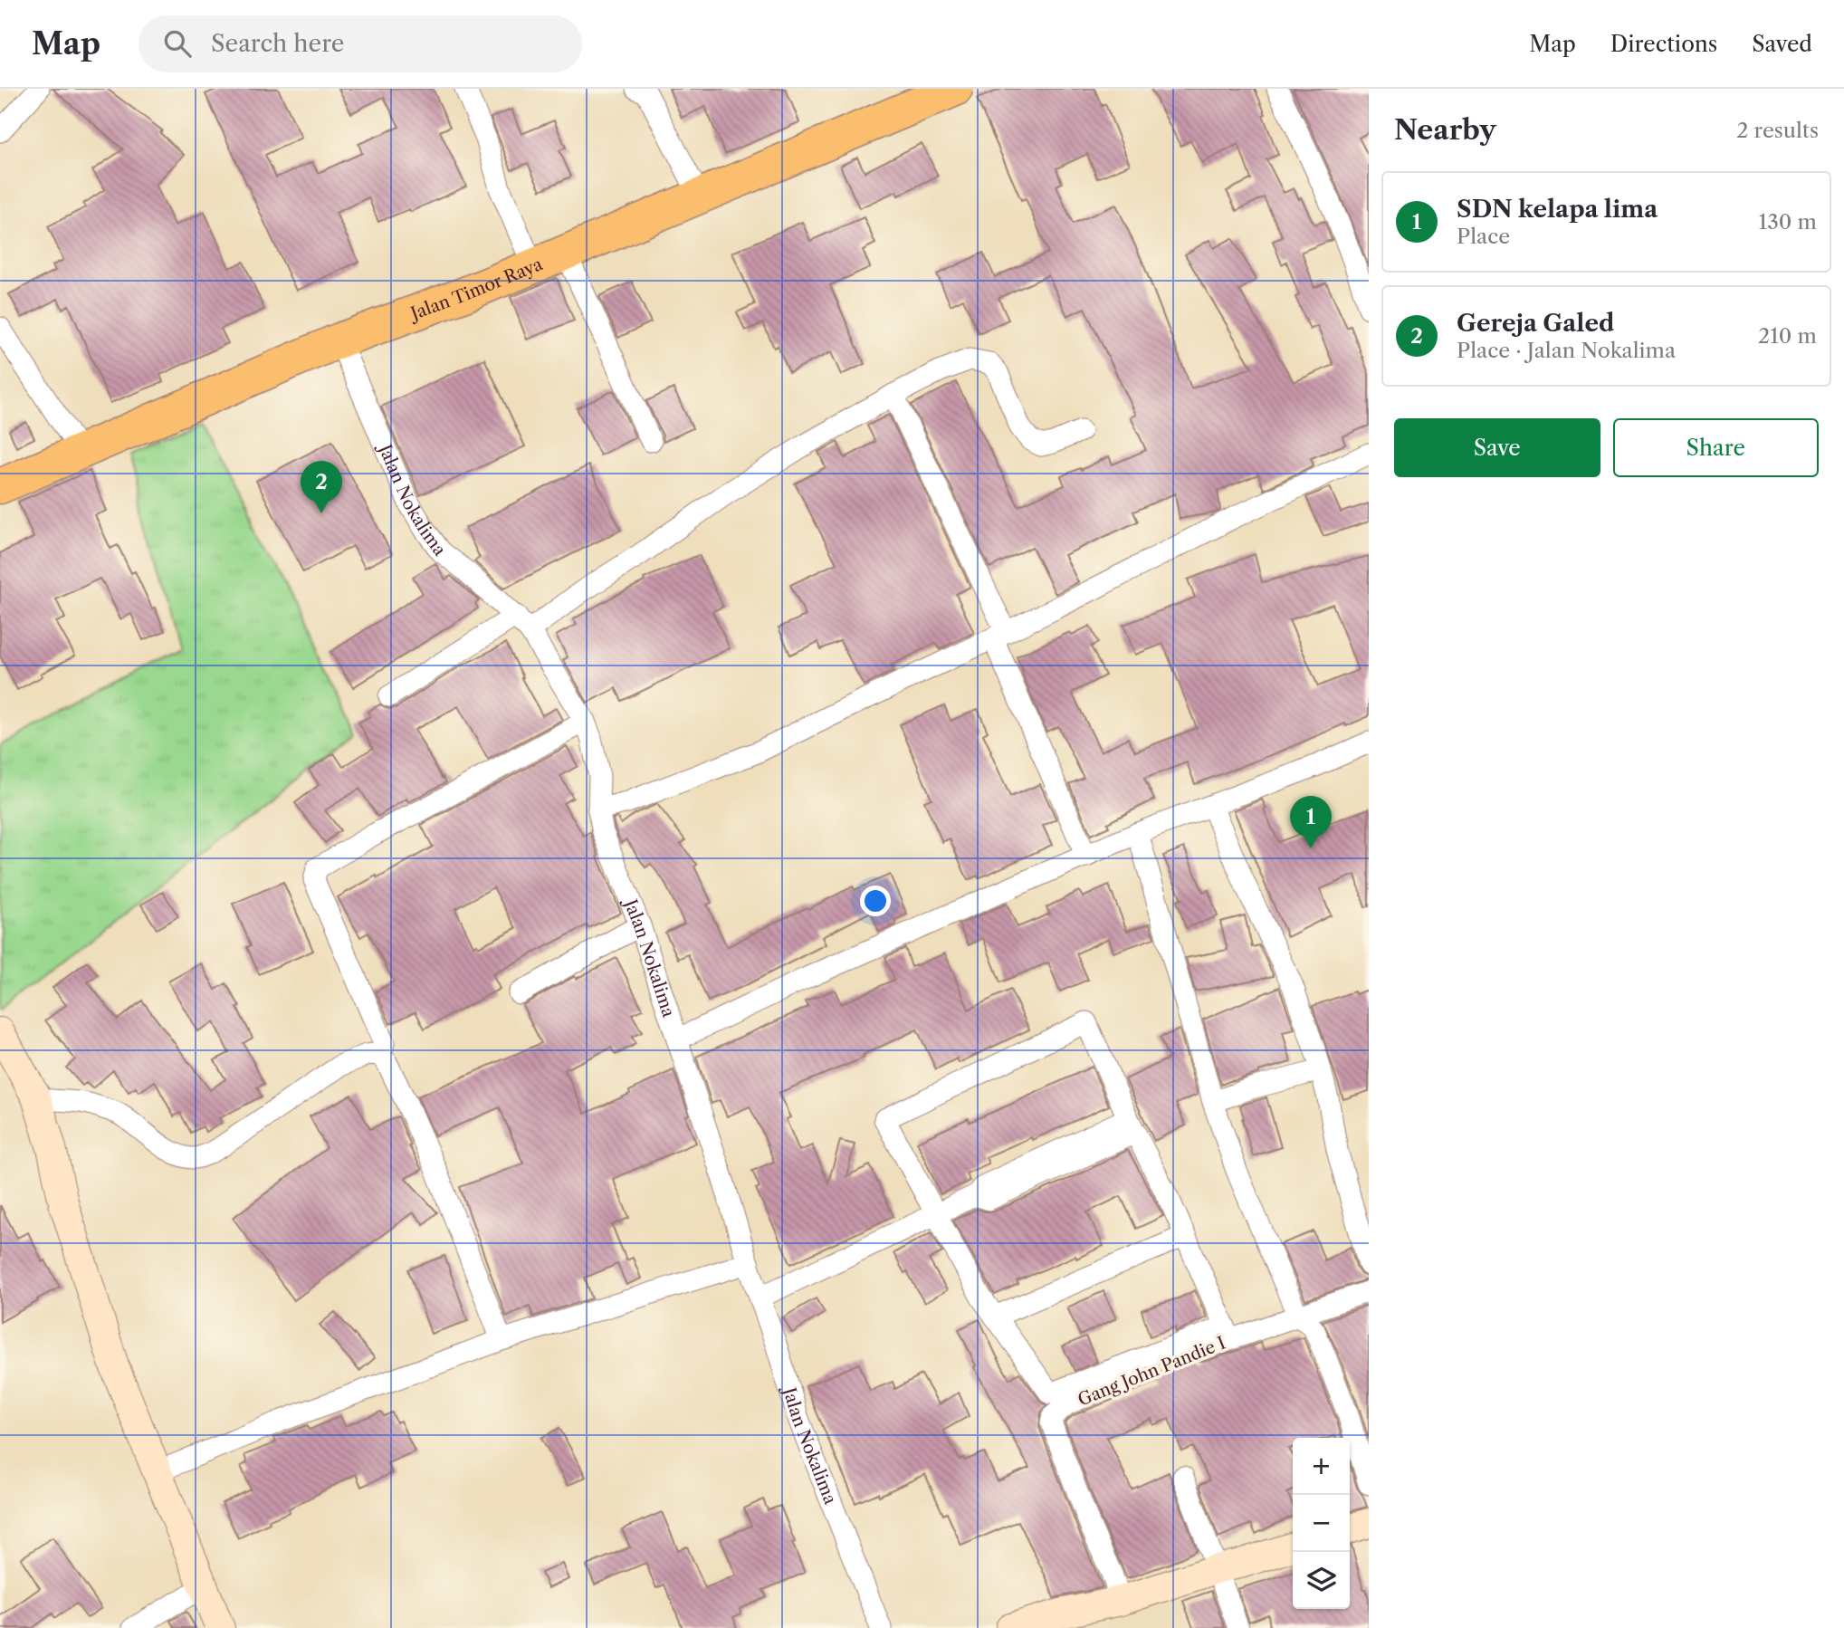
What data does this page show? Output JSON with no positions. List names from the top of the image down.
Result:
{
  "streets": {
    "highway": ["Jalan Timor Raya"],
    "street": ["Jalan Nokalima", "Gang John Pandie I"]
  },
  "crossings": [
    ["Jalan Timor Raya", "Jalan Nokalima"]
  ],
  "page": {
    "header": "Map",
    "search": "Search here",
    "nav": ["Map", "Directions", "Saved"],
    "heading": ["Nearby", "2 results"],
    "list": [
      {
        "mark": "1",
        "name": "SDN kelapa lima",
        "note": "Place",
        "value": "130 m"
      },
      {
        "mark": "2",
        "name": "Gereja Galed",
        "note": "Place · Jalan Nokalima",
        "value": "210 m"
      }
    ],
    "buttons": ["Save", "Share"],
    "pins": ["2", "1"],
    "map_buttons": ["+", "−"]
  }
}
